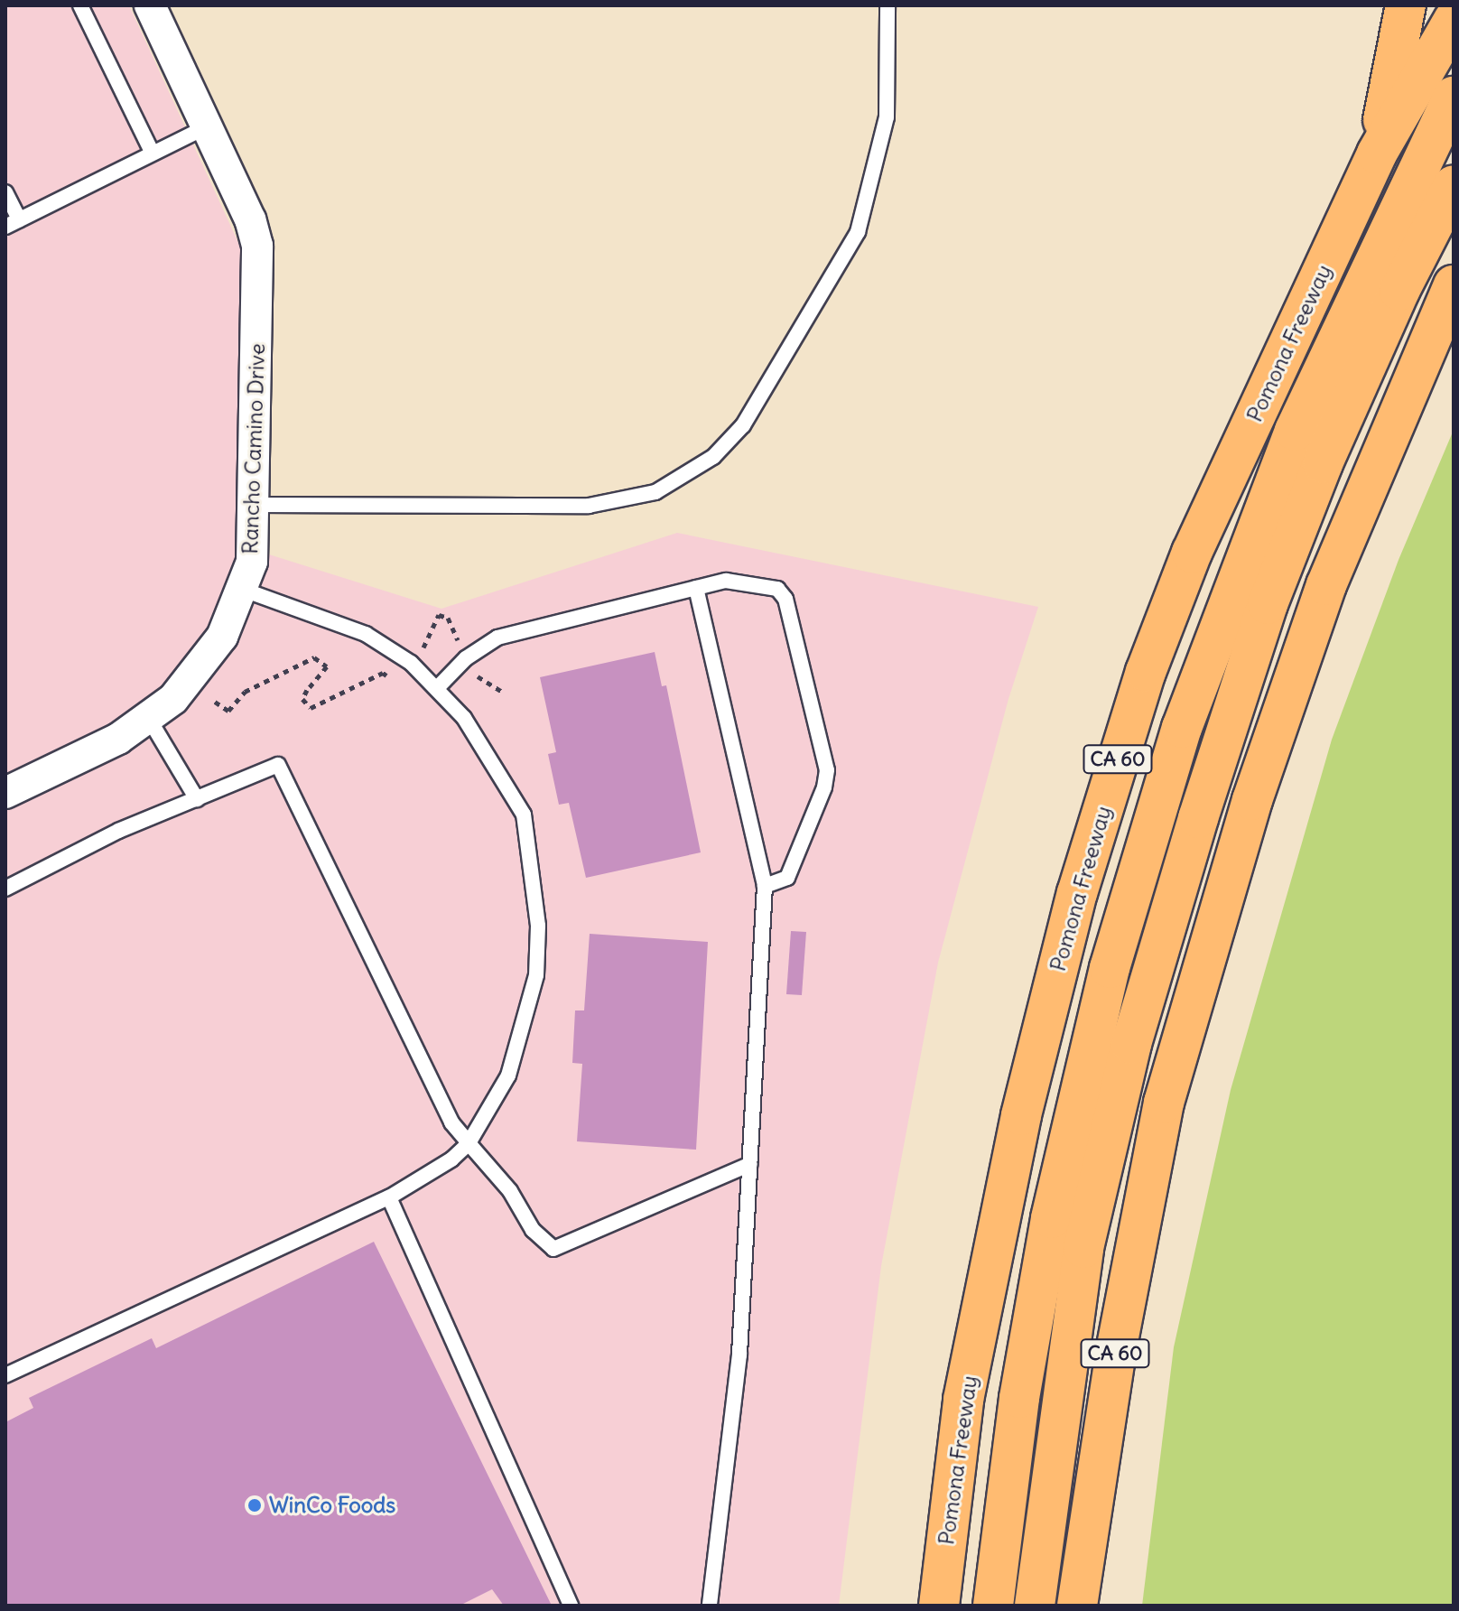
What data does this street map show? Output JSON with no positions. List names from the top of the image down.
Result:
{
  "streets": {
    "highway": ["Pomona Freeway", "CA 60"],
    "street": ["Rancho Camino Drive"]
  },
  "places": ["WinCo Foods"]
}
